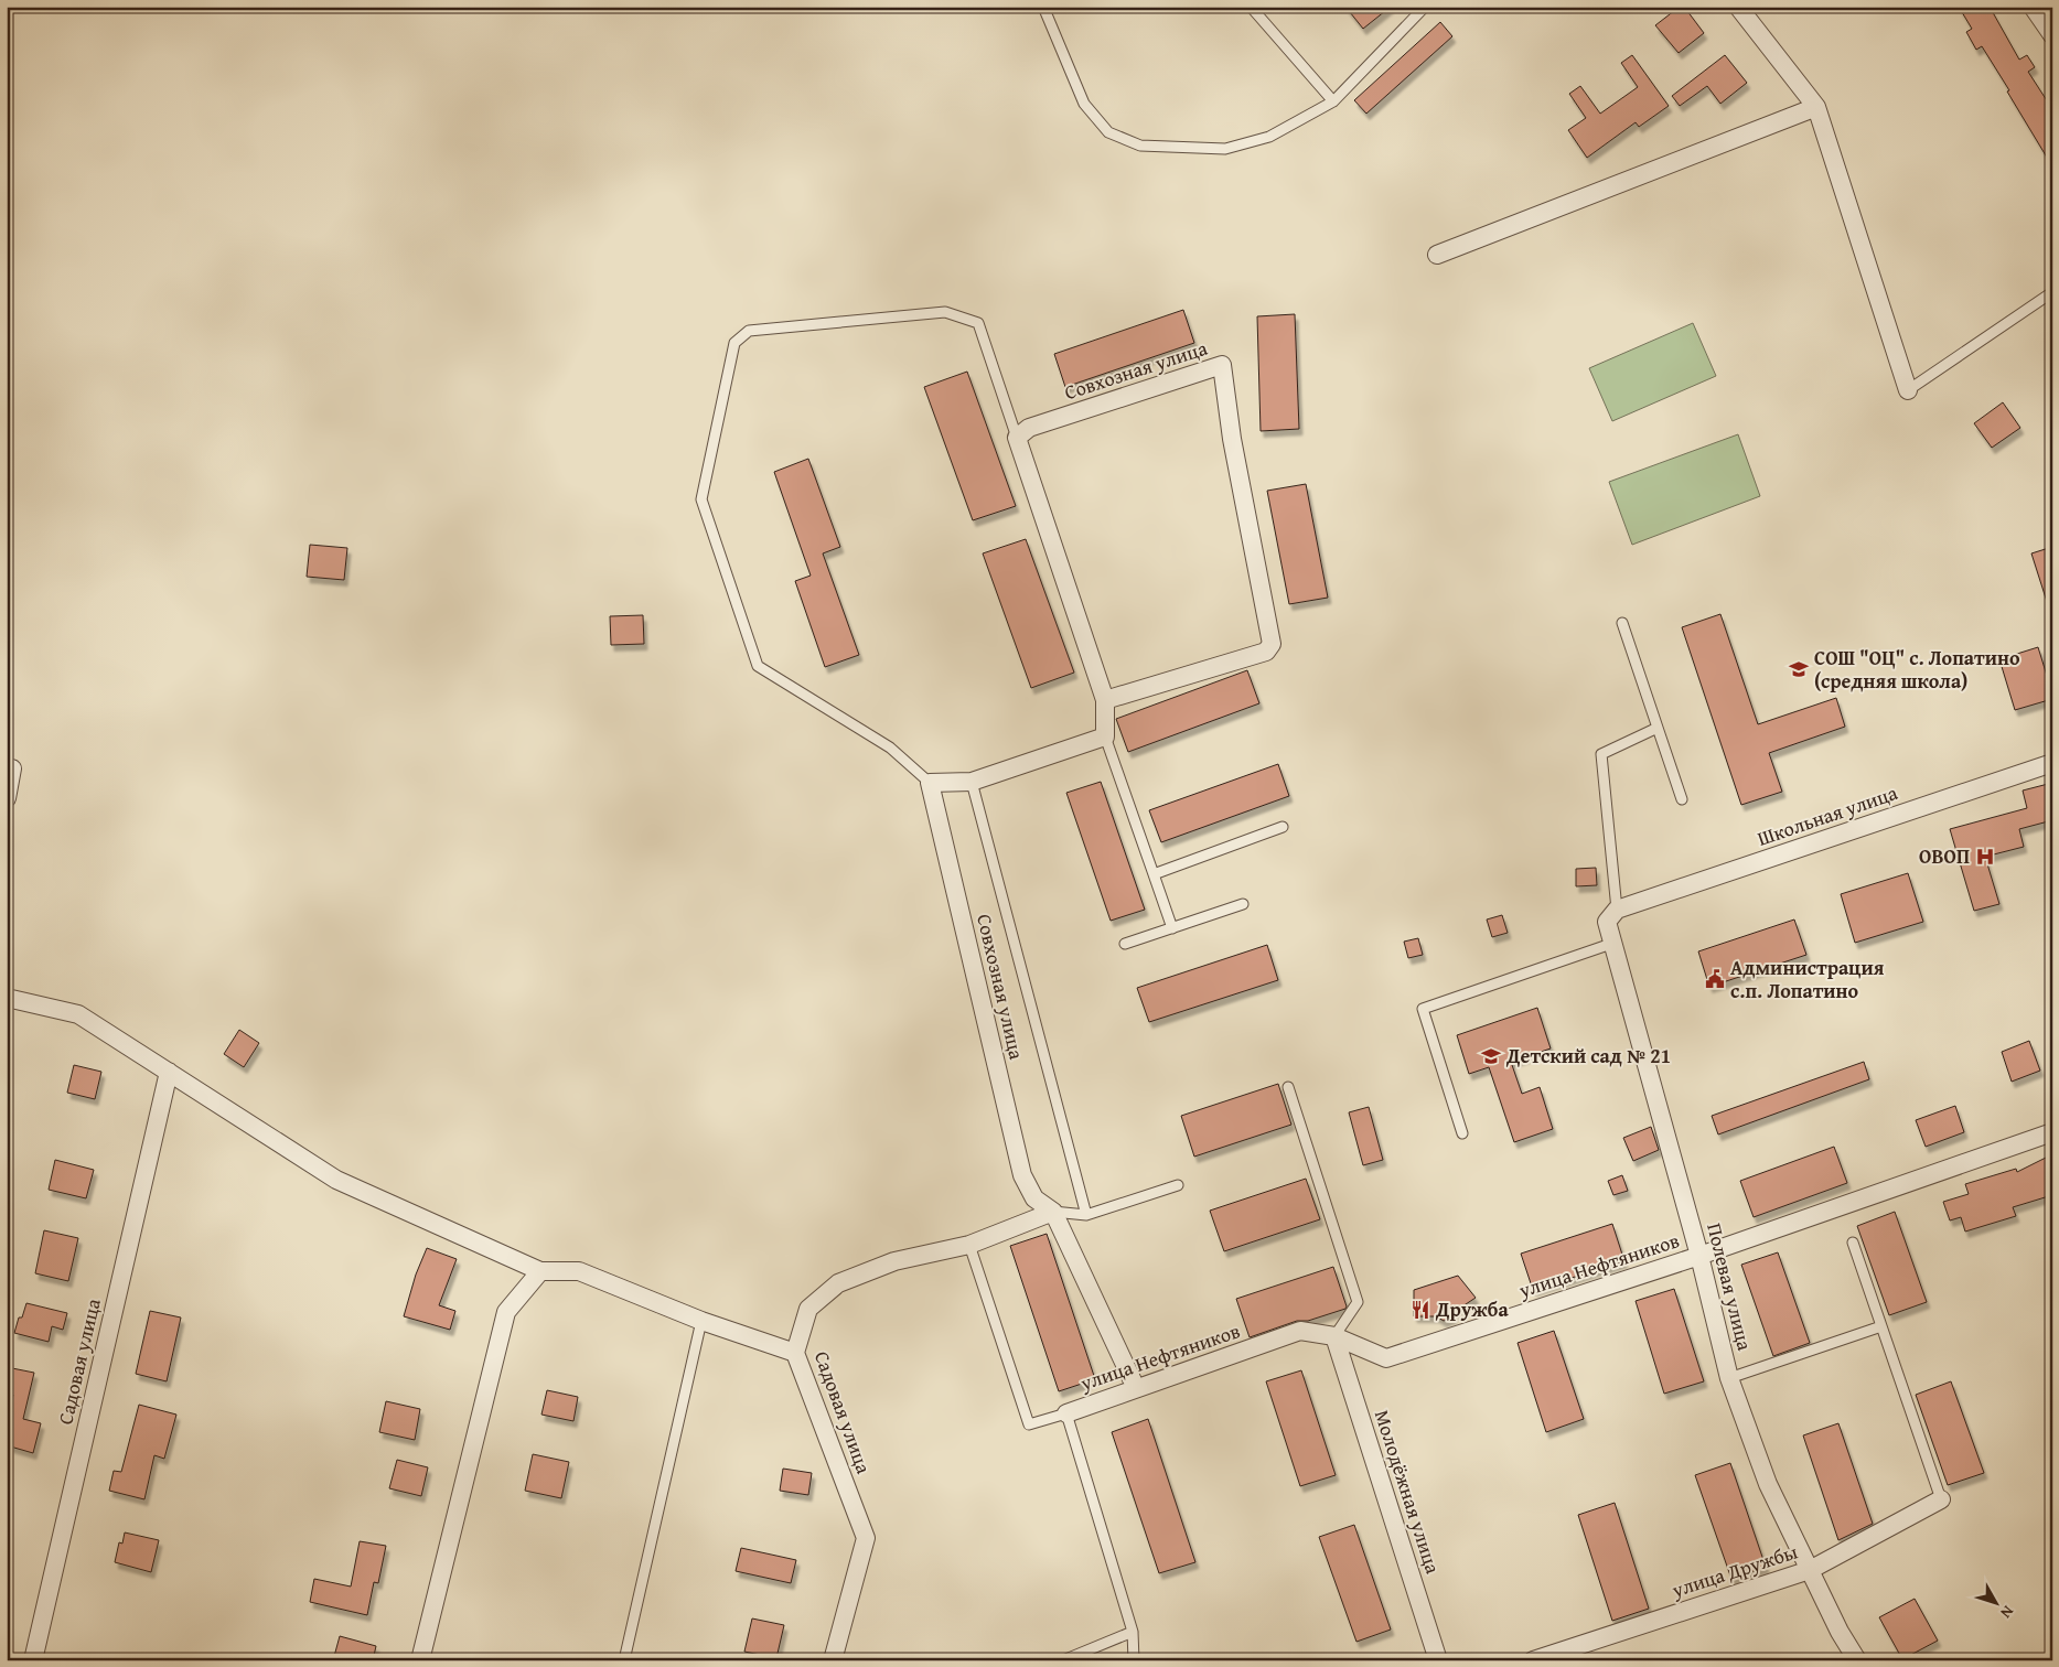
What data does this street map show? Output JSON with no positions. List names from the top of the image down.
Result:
{
  "streets": {
    "street": [
      "Совхозная улица",
      "Школьная улица",
      "улица Нефтяников",
      "Полевая улица",
      "Садовая улица",
      "Молодёжная улица",
      "улица Дружбы"
    ]
  },
  "crossings": [
    ["Совхозная улица", "улица Нефтяников"],
    ["Совхозная улица", "Садовая улица"],
    ["Школьная улица", "Полевая улица"],
    ["улица Нефтяников", "Полевая улица"],
    ["улица Нефтяников", "Молодёжная улица"],
    ["Полевая улица", "улица Дружбы"]
  ],
  "places": {
    "school or university": ["СОШ \"ОЦ\" с. Лопатино (средняя школа)", "Детский сад № 21"],
    "hospital": ["ОВОП"],
    "public building": ["Администрация с.п. Лопатино"],
    "restaurant": ["Дружба"]
  },
  "north": "bottom right"
}
